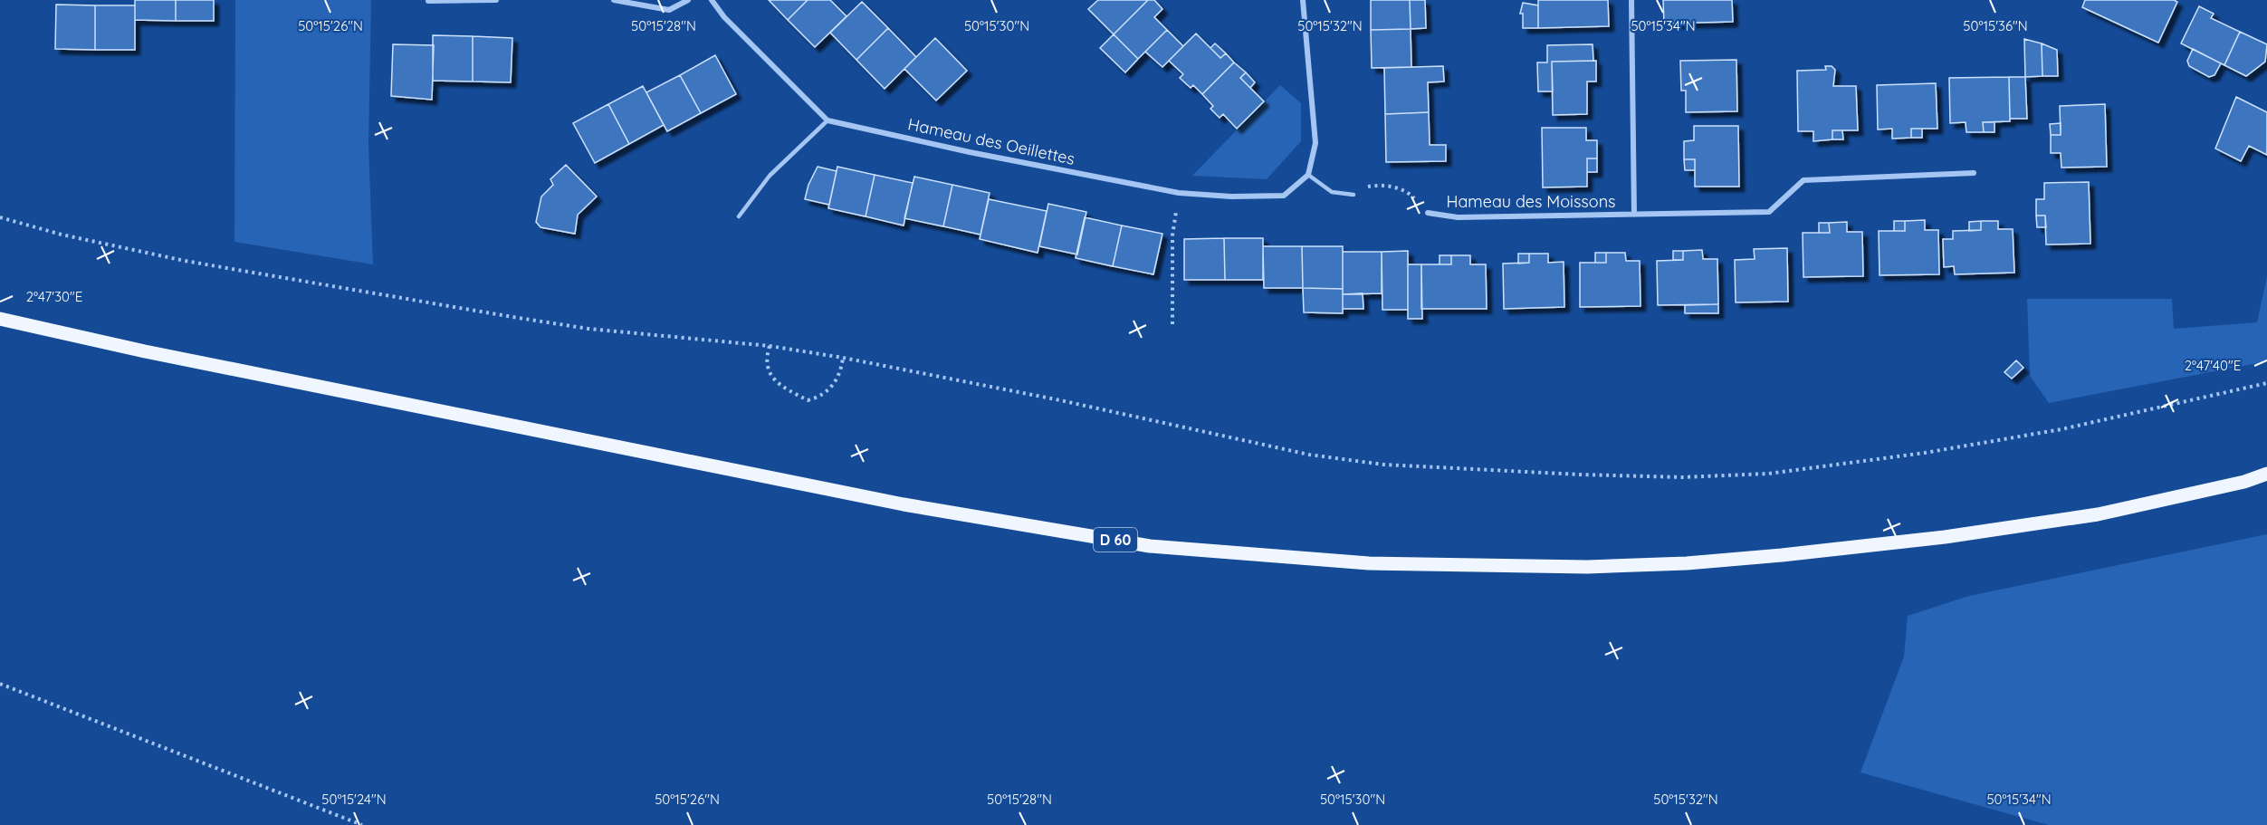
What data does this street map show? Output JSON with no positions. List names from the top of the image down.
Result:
{
  "streets": {
    "main road": ["D 60"],
    "street": ["Hameau des Oeillettes", "Hameau des Moissons"]
  },
  "coordinates": [
    "50°15'26\"N",
    "50°15'28\"N",
    "50°15'30\"N",
    "50°15'32\"N",
    "50°15'36\"N",
    "50°15'34\"N",
    "2°47'30\"E",
    "2°47'40\"E",
    "50°15'24\"N"
  ]
}
